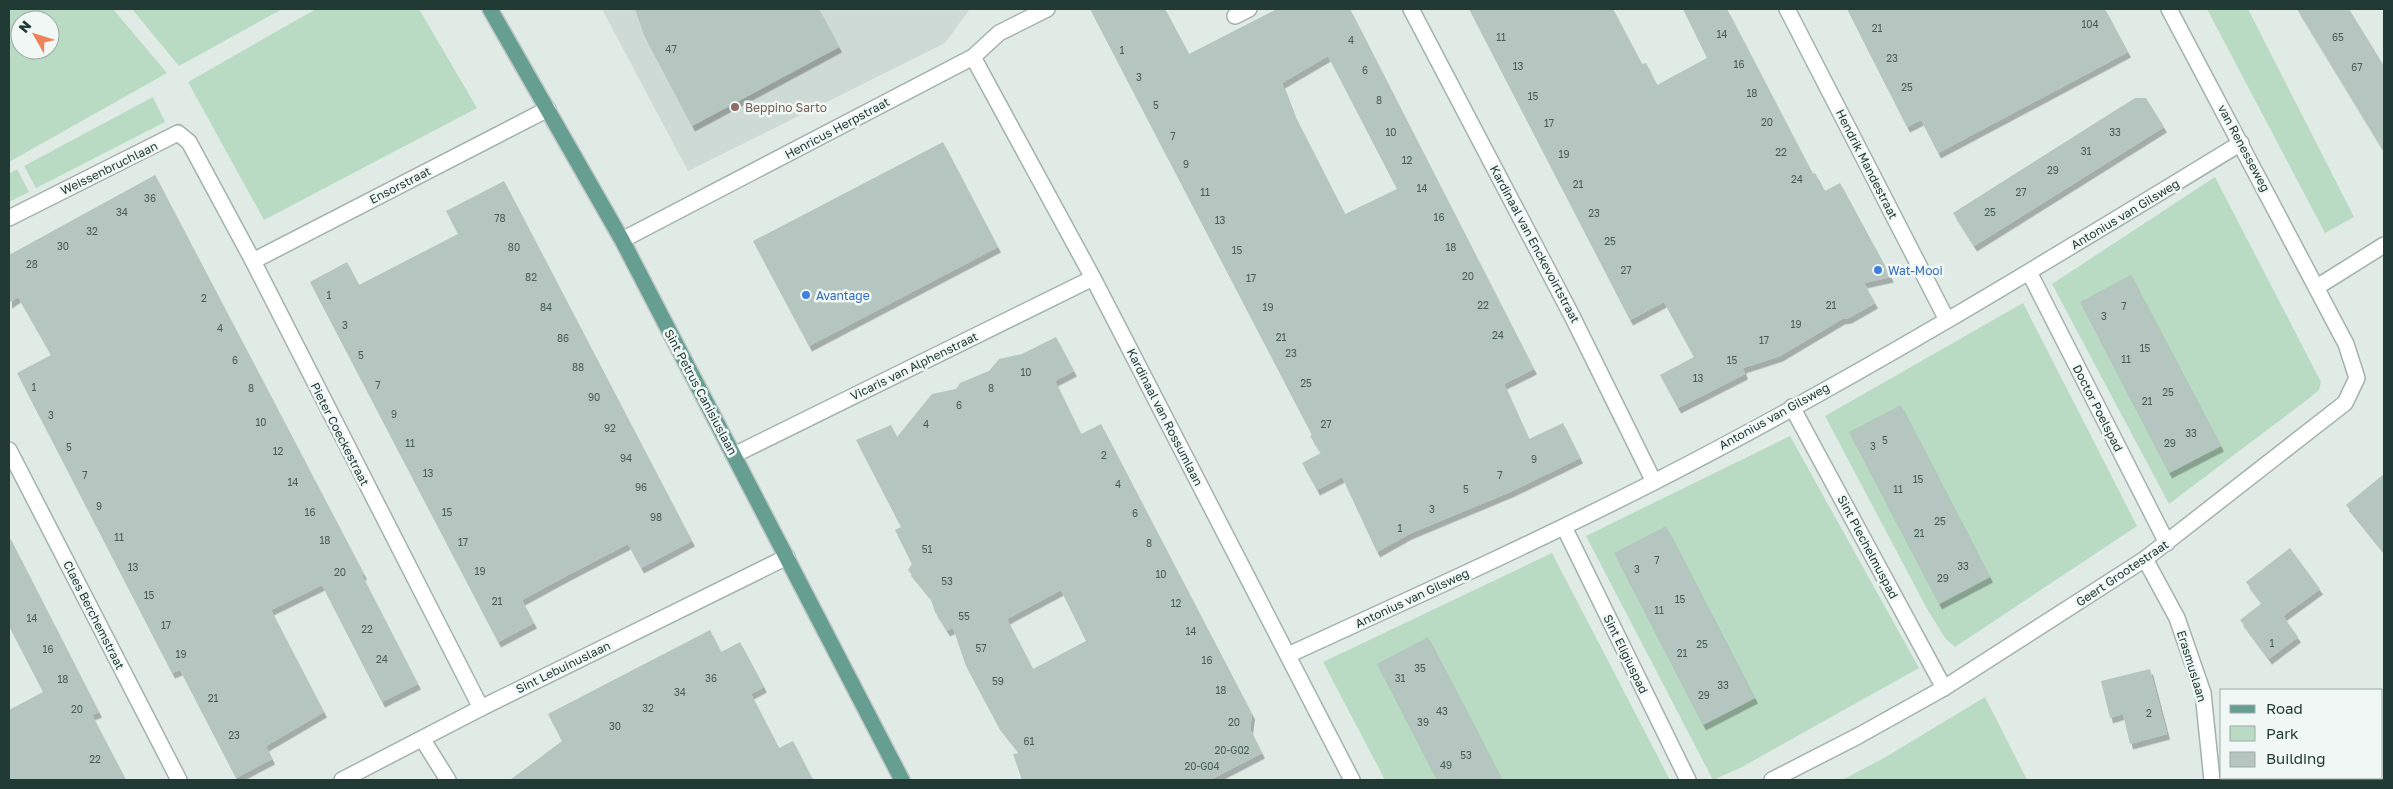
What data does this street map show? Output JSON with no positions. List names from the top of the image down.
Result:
{
  "streets": {
    "main road": ["Sint Petrus Canisiuslaan"],
    "street": [
      "Henricus Herpstraat",
      "van Renesseweg",
      "Hendrik Mandestraat",
      "Weissenbruchlaan",
      "Ensorstraat",
      "Antonius van Gilsweg",
      "Kardinaal van Enckevoirtstraat",
      "Vicaris van Alphenstraat",
      "Doctor Poelspad",
      "Kardinaal van Rossumlaan",
      "Pieter Coeckestraat",
      "Sint Plechelmuspad",
      "Geert Grootestraat",
      "Claes Berchemstraat",
      "Sint Eligiuspad",
      "Erasmuslaan",
      "Sint Lebuinuslaan"
    ]
  },
  "crossings": [
    ["Henricus Herpstraat", "Sint Petrus Canisiuslaan"],
    ["Henricus Herpstraat", "Kardinaal van Rossumlaan"],
    ["van Renesseweg", "Antonius van Gilsweg"],
    ["van Renesseweg", "Geert Grootestraat"],
    ["Hendrik Mandestraat", "Antonius van Gilsweg"],
    ["Weissenbruchlaan", "Pieter Coeckestraat"],
    ["Ensorstraat", "Sint Petrus Canisiuslaan"],
    ["Ensorstraat", "Pieter Coeckestraat"],
    ["Antonius van Gilsweg", "Kardinaal van Enckevoirtstraat"],
    ["Antonius van Gilsweg", "Doctor Poelspad"],
    ["Antonius van Gilsweg", "Kardinaal van Rossumlaan"],
    ["Antonius van Gilsweg", "Sint Plechelmuspad"],
    ["Antonius van Gilsweg", "Sint Eligiuspad"],
    ["Vicaris van Alphenstraat", "Sint Petrus Canisiuslaan"],
    ["Vicaris van Alphenstraat", "Kardinaal van Rossumlaan"],
    ["Sint Petrus Canisiuslaan", "Sint Lebuinuslaan"],
    ["Doctor Poelspad", "Geert Grootestraat"],
    ["Pieter Coeckestraat", "Sint Lebuinuslaan"],
    ["Sint Plechelmuspad", "Geert Grootestraat"],
    ["Geert Grootestraat", "Erasmuslaan"]
  ],
  "places": ["Beppino Sarto", "Wat-Mooi", "Avantage"],
  "house_numbers": [
    "104",
    "21",
    "14",
    "11",
    "65",
    "4",
    "47",
    "1",
    "23",
    "16",
    "13",
    "67",
    "6",
    "3",
    "25",
    "18",
    "15",
    "8",
    "5",
    "20",
    "17",
    "10",
    "33",
    "7",
    "31",
    "22",
    "19",
    "12",
    "9",
    "29",
    "24",
    "21",
    "14",
    "11",
    "27",
    "36",
    "34",
    "25",
    "23",
    "16",
    "78",
    "13",
    "32",
    "25",
    "30",
    "80",
    "18",
    "15",
    "28",
    "27",
    "20",
    "82",
    "17",
    "1",
    "2",
    "22",
    "21",
    "7",
    "84",
    "19",
    "3",
    "19",
    "3",
    "4",
    "24",
    "21",
    "86",
    "17",
    "15",
    "23",
    "5",
    "11",
    "6",
    "15",
    "88",
    "10",
    "13",
    "25",
    "7",
    "1",
    "8",
    "8",
    "25",
    "90",
    "21",
    "6",
    "9",
    "3",
    "10",
    "4",
    "27",
    "92",
    "33",
    "5",
    "11",
    "29",
    "3",
    "5",
    "12",
    "2",
    "94",
    "9",
    "13",
    "7",
    "7",
    "15",
    "14",
    "4",
    "96",
    "5",
    "11",
    "9",
    "3",
    "16",
    "15",
    "6",
    "98",
    "25",
    "1",
    "21",
    "11",
    "18",
    "17",
    "8",
    "51",
    "7",
    "33",
    "13",
    "3",
    "19",
    "20",
    "10",
    "29",
    "53",
    "15",
    "15",
    "21",
    "12",
    "11",
    "55",
    "14",
    "17",
    "22",
    "14",
    "1",
    "25",
    "57",
    "16",
    "21",
    "19",
    "24",
    "16",
    "35",
    "36",
    "31",
    "18",
    "59",
    "33",
    "18",
    "34",
    "29",
    "21",
    "32",
    "20",
    "43",
    "2",
    "20",
    "39",
    "30",
    "23",
    "61",
    "20-G02",
    "53",
    "22",
    "49",
    "20-G04"
  ],
  "legend": ["Road", "Park", "Building"],
  "north": "top left"
}
